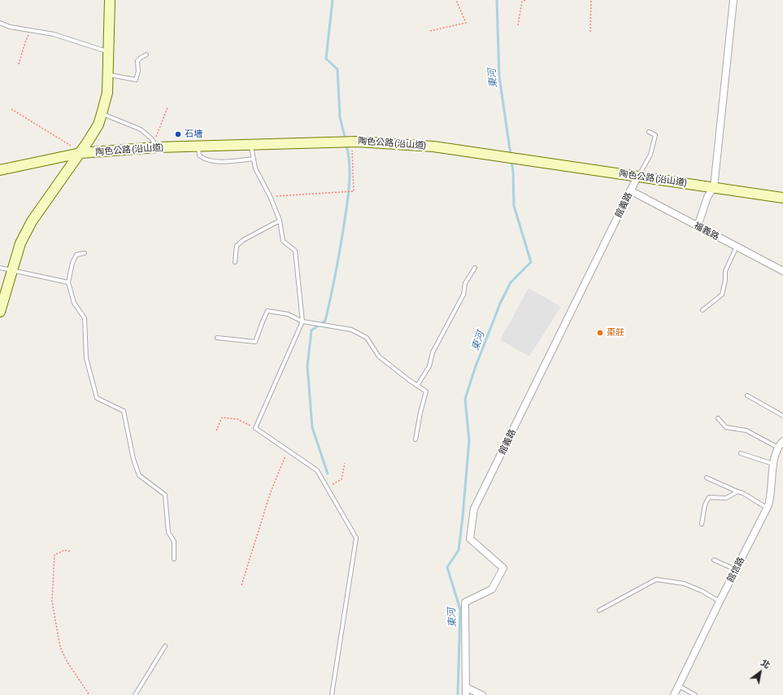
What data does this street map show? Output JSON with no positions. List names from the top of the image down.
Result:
{
  "streets": {
    "main road": ["陶色公路 (沿山道)"],
    "street": ["館義路", "福義路", "館信路"]
  },
  "crossings": [
    ["陶色公路 (沿山道)", "館義路"],
    ["館義路", "福義路"]
  ],
  "water": ["東河"],
  "places": ["石墻", "棗莊"],
  "north": "top right"
}
